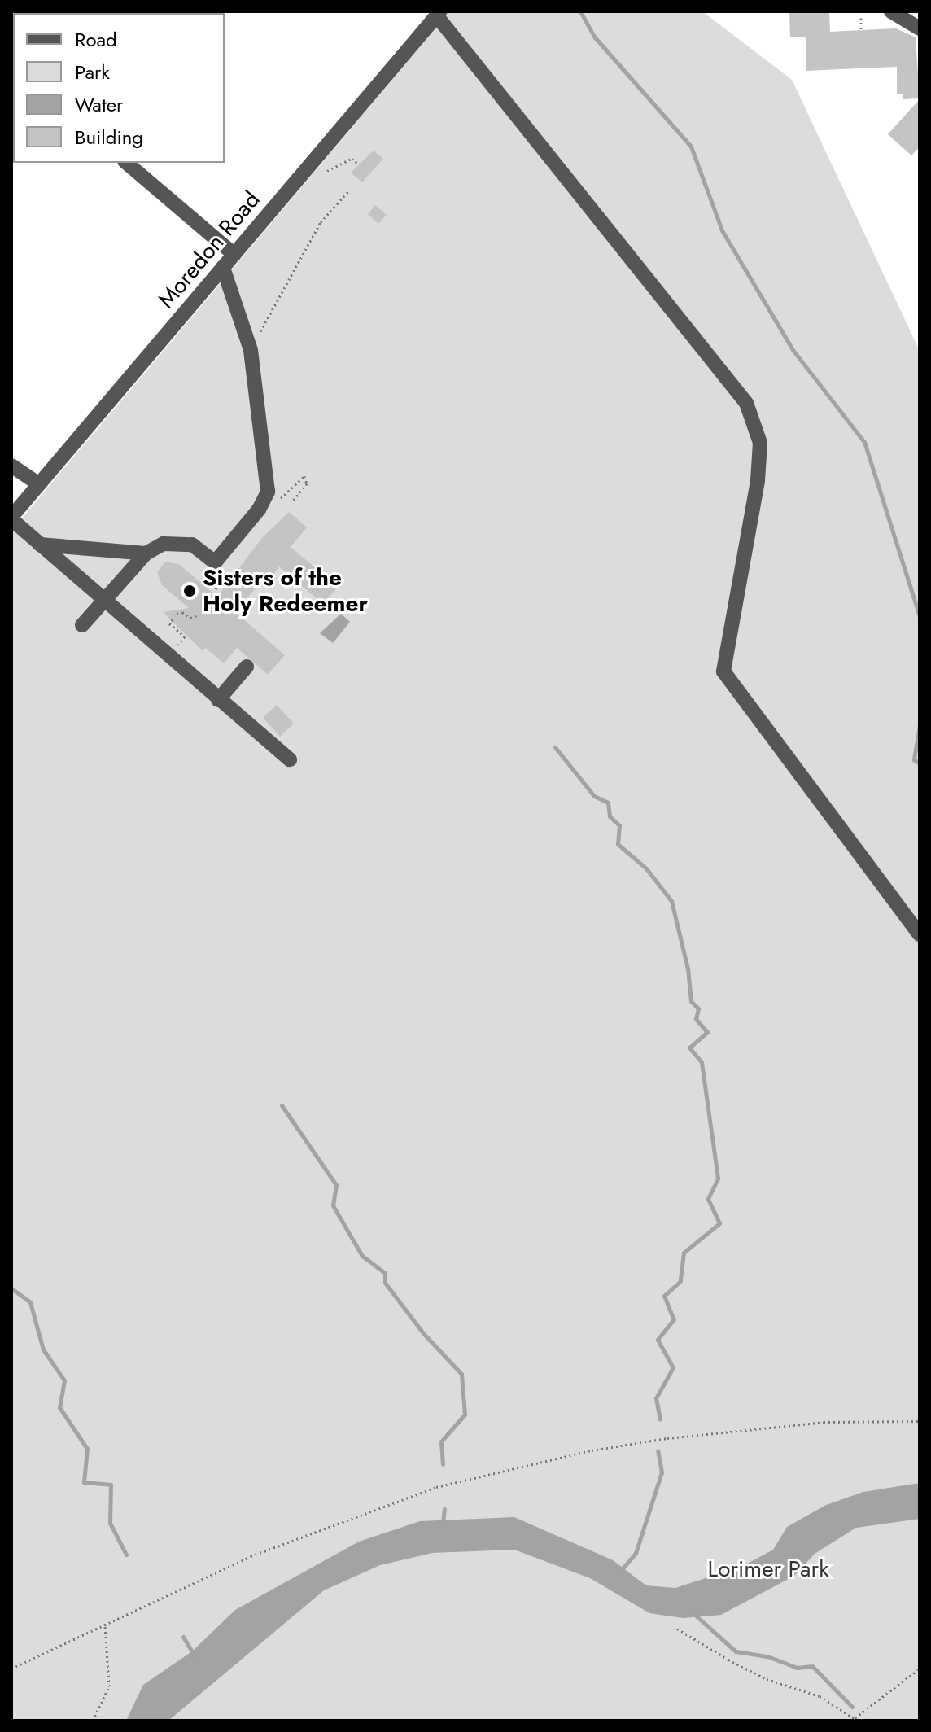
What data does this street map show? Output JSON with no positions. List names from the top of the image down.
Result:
{
  "streets": {
    "street": ["Moredon Road"]
  },
  "parks": ["Lorimer Park"],
  "places": ["Sisters of the Holy Redeemer"],
  "legend": [
    "Road",
    "Park",
    "Water",
    "Building"
  ]
}
